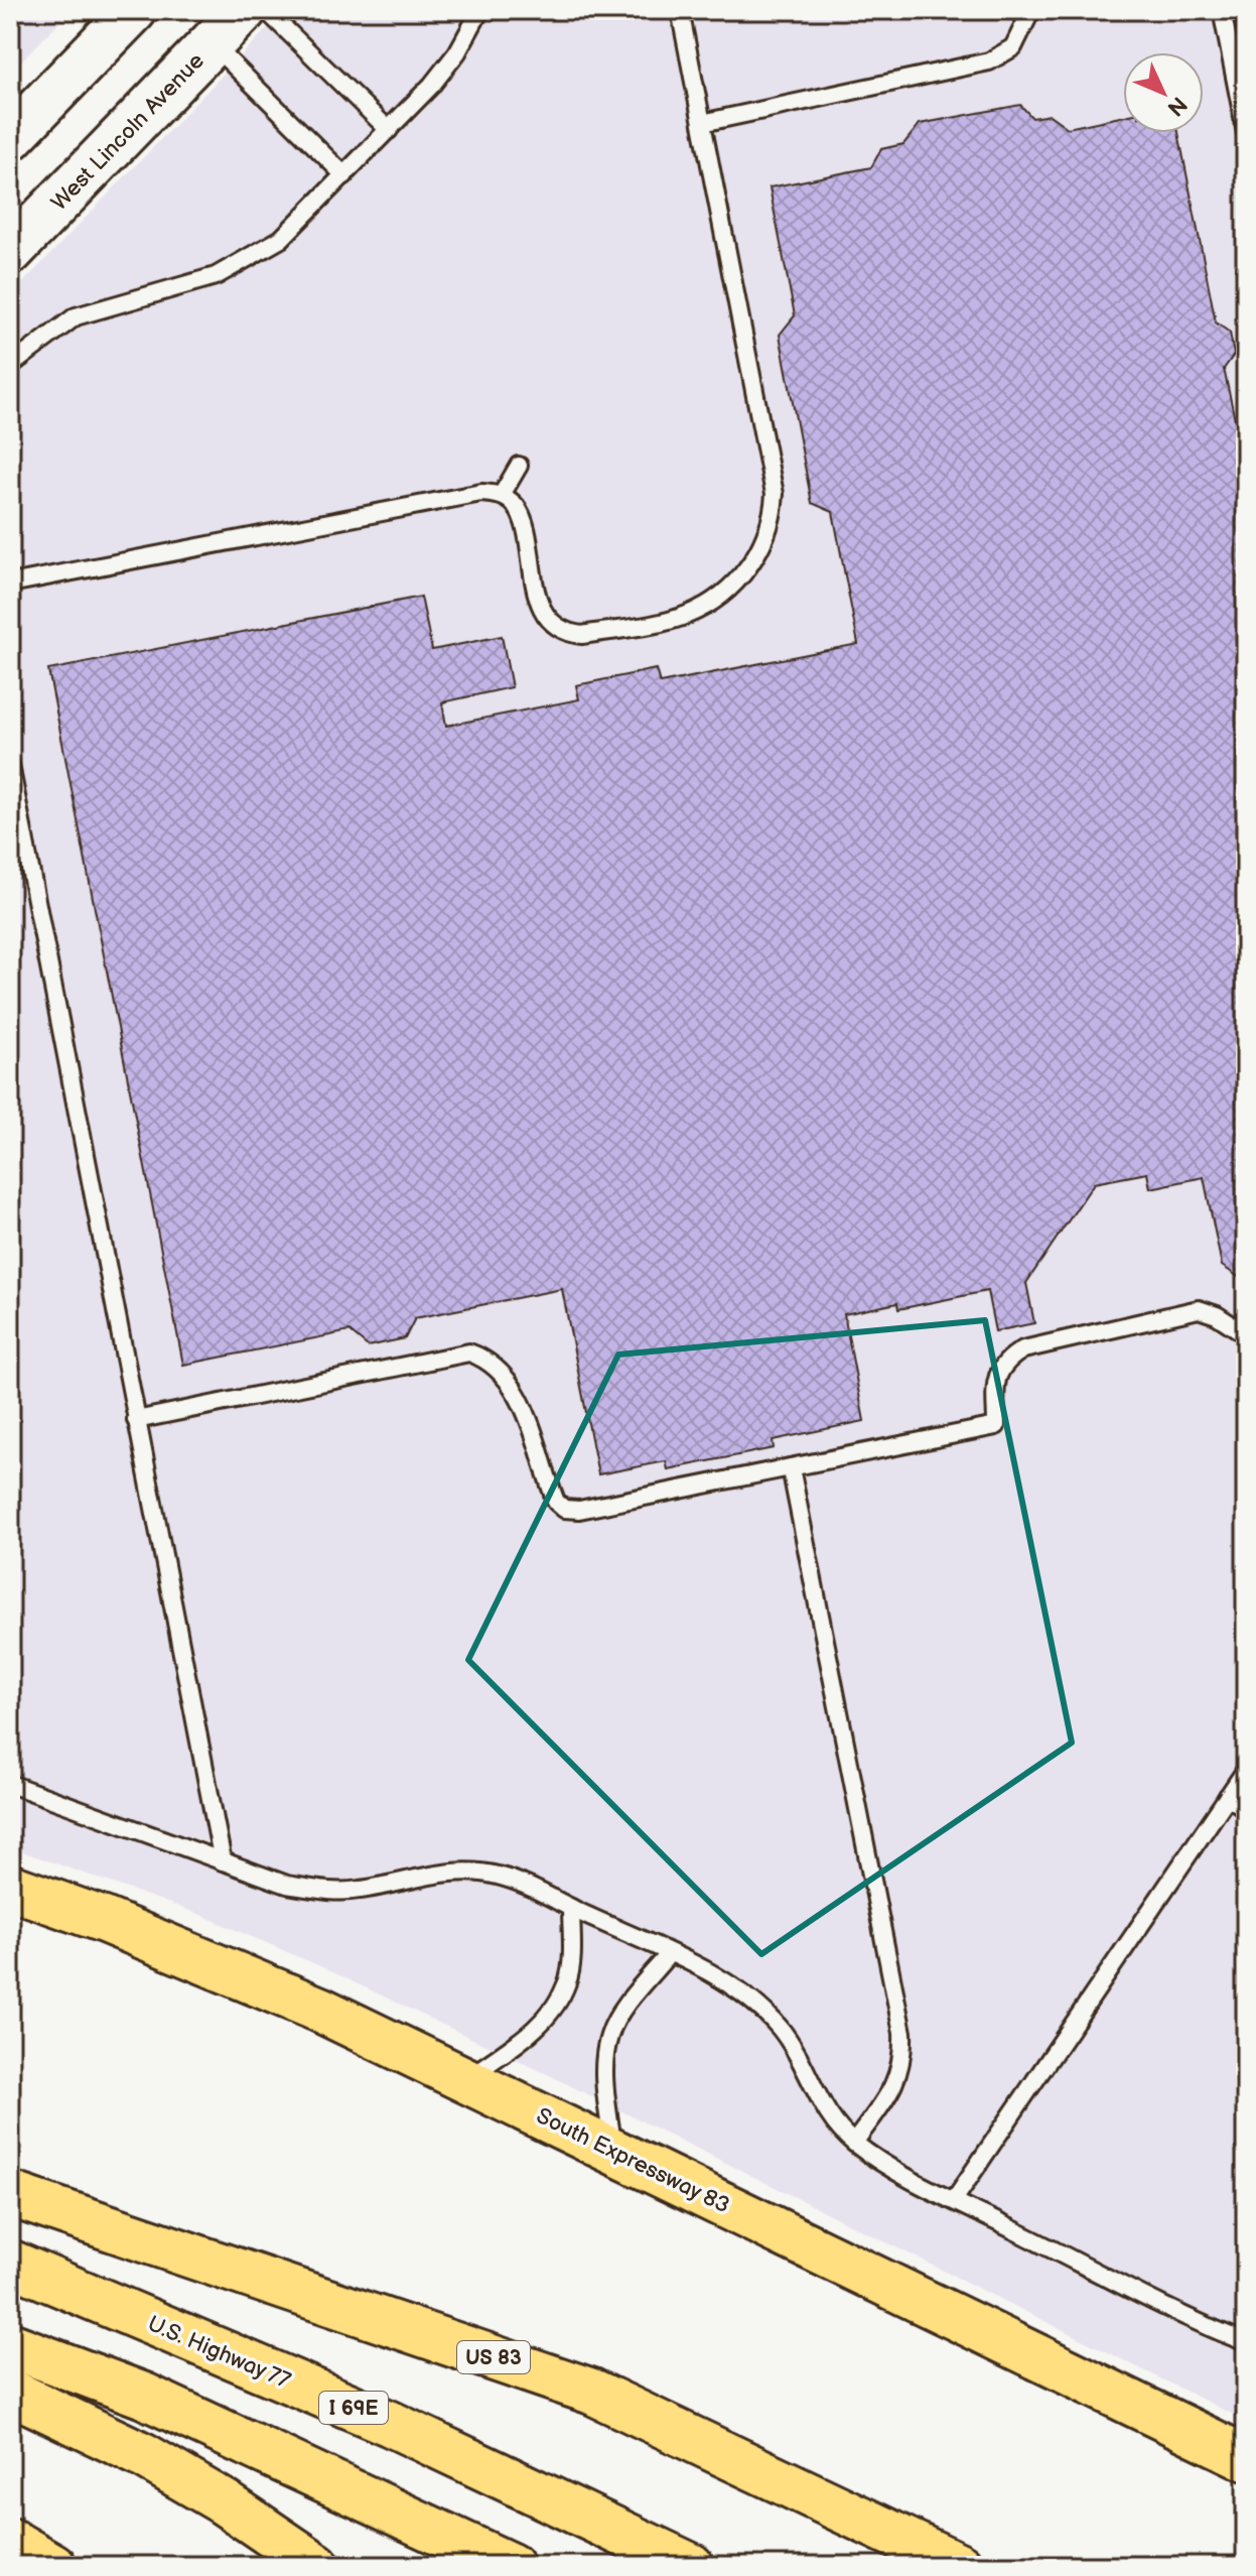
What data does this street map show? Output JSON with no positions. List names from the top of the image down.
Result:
{
  "streets": {
    "main road": [
      "South Expressway 83",
      "U.S. Highway 77",
      "US 83",
      "I 69E"
    ],
    "street": ["West Lincoln Avenue"]
  },
  "north": "bottom right"
}
